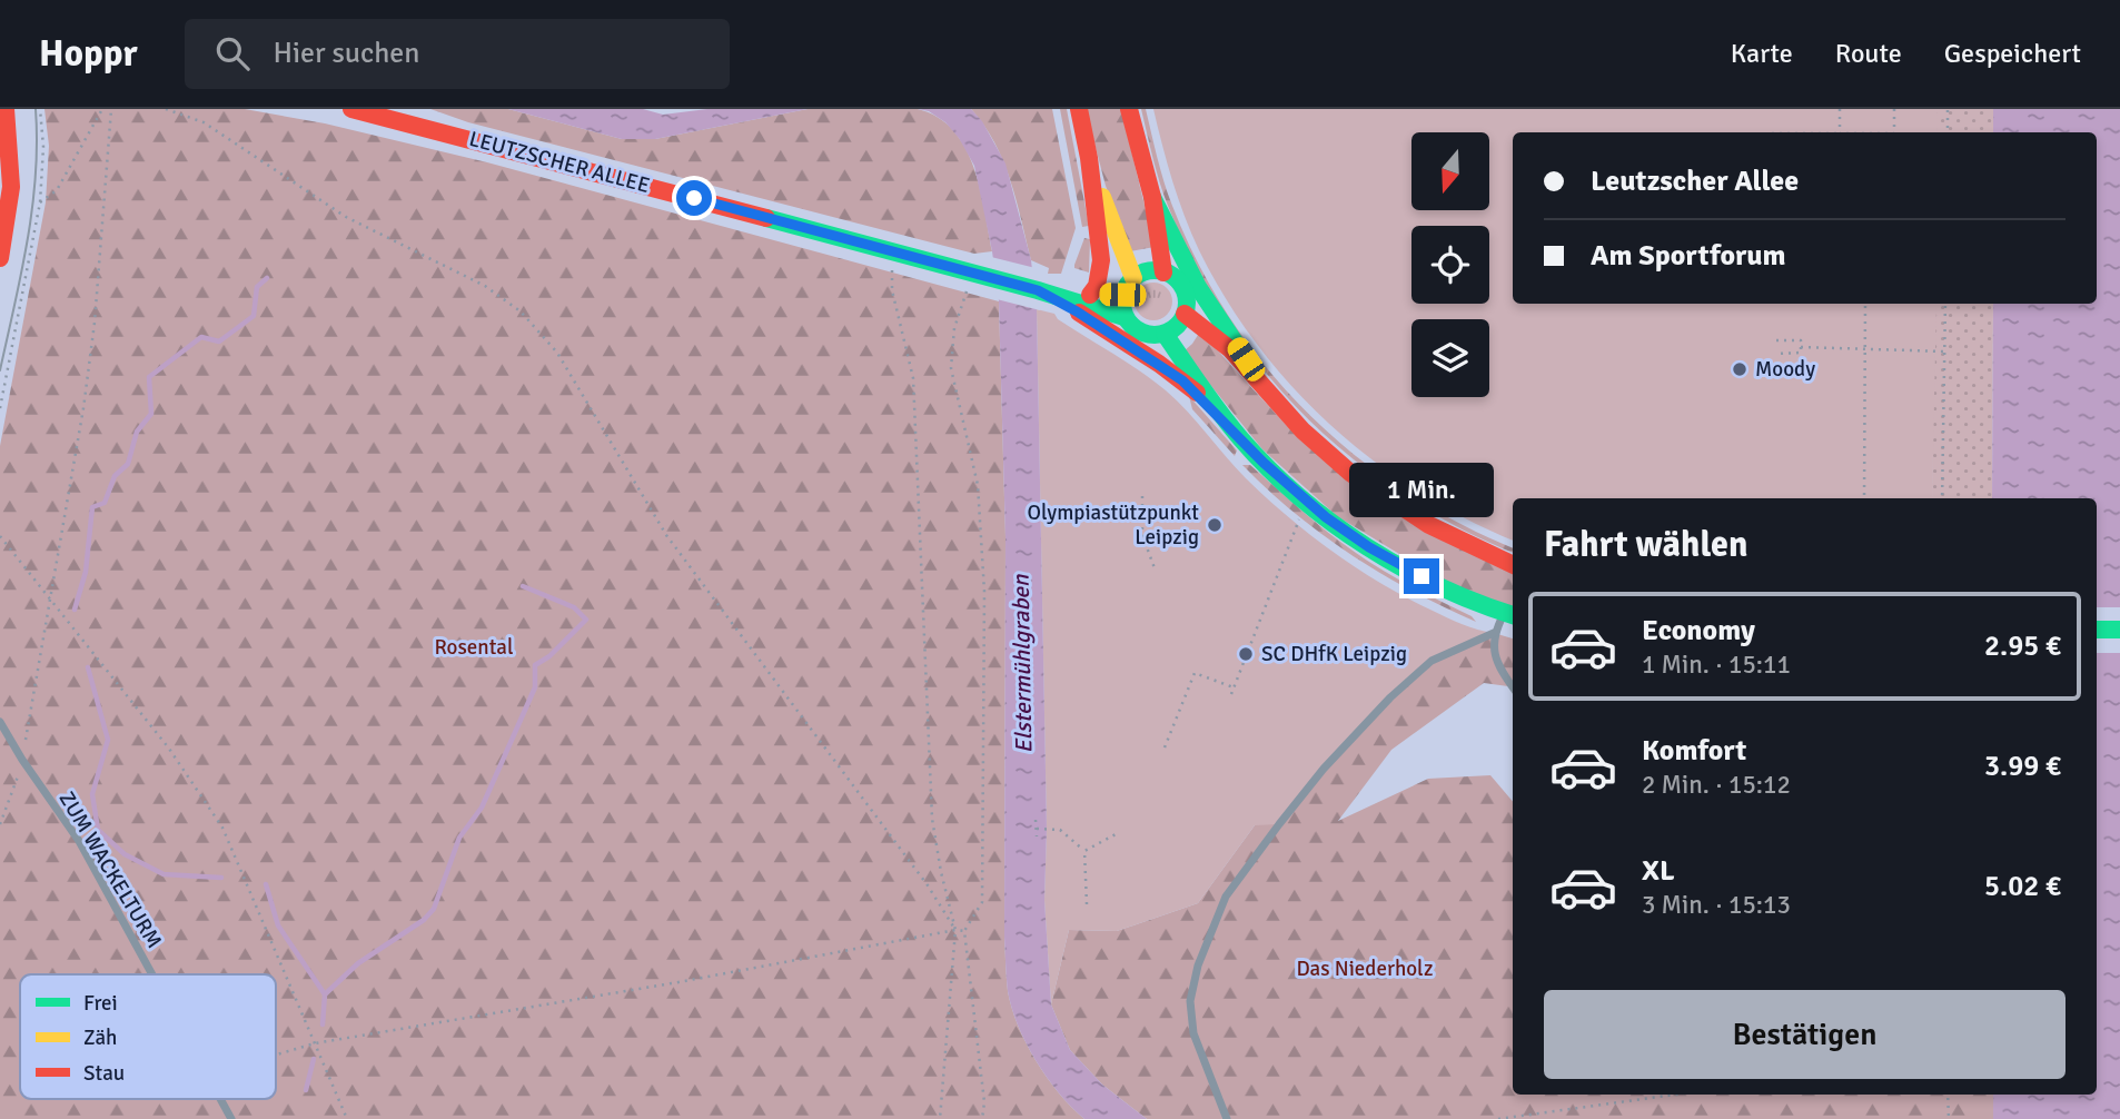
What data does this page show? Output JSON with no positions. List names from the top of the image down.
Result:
{
  "streets": {
    "main road": ["LEUTZSCHER ALLEE"],
    "lane": ["ZUM WACKELTURM"]
  },
  "water": ["Elstermühlgraben"],
  "parks": ["Rosental", "Das Niederholz"],
  "places": ["Moody", "Olympiastützpunkt Leipzig", "SC DHfK Leipzig"],
  "legend": ["Frei", "Zäh", "Stau"],
  "north": "bottom",
  "page": {
    "header": "Hoppr",
    "search": "Hier suchen",
    "nav": ["Karte", "Route", "Gespeichert"],
    "banner": ["Leutzscher Allee", "Am Sportforum"],
    "bubble": "1 Min.",
    "heading": "Fahrt wählen",
    "list": [
      {
        "name": "Economy",
        "note": "1 Min. · 15:11",
        "value": "2.95 €"
      },
      {
        "name": "Komfort",
        "note": "2 Min. · 15:12",
        "value": "3.99 €"
      },
      {
        "name": "XL",
        "note": "3 Min. · 15:13",
        "value": "5.02 €"
      }
    ],
    "buttons": "Bestätigen"
  }
}
